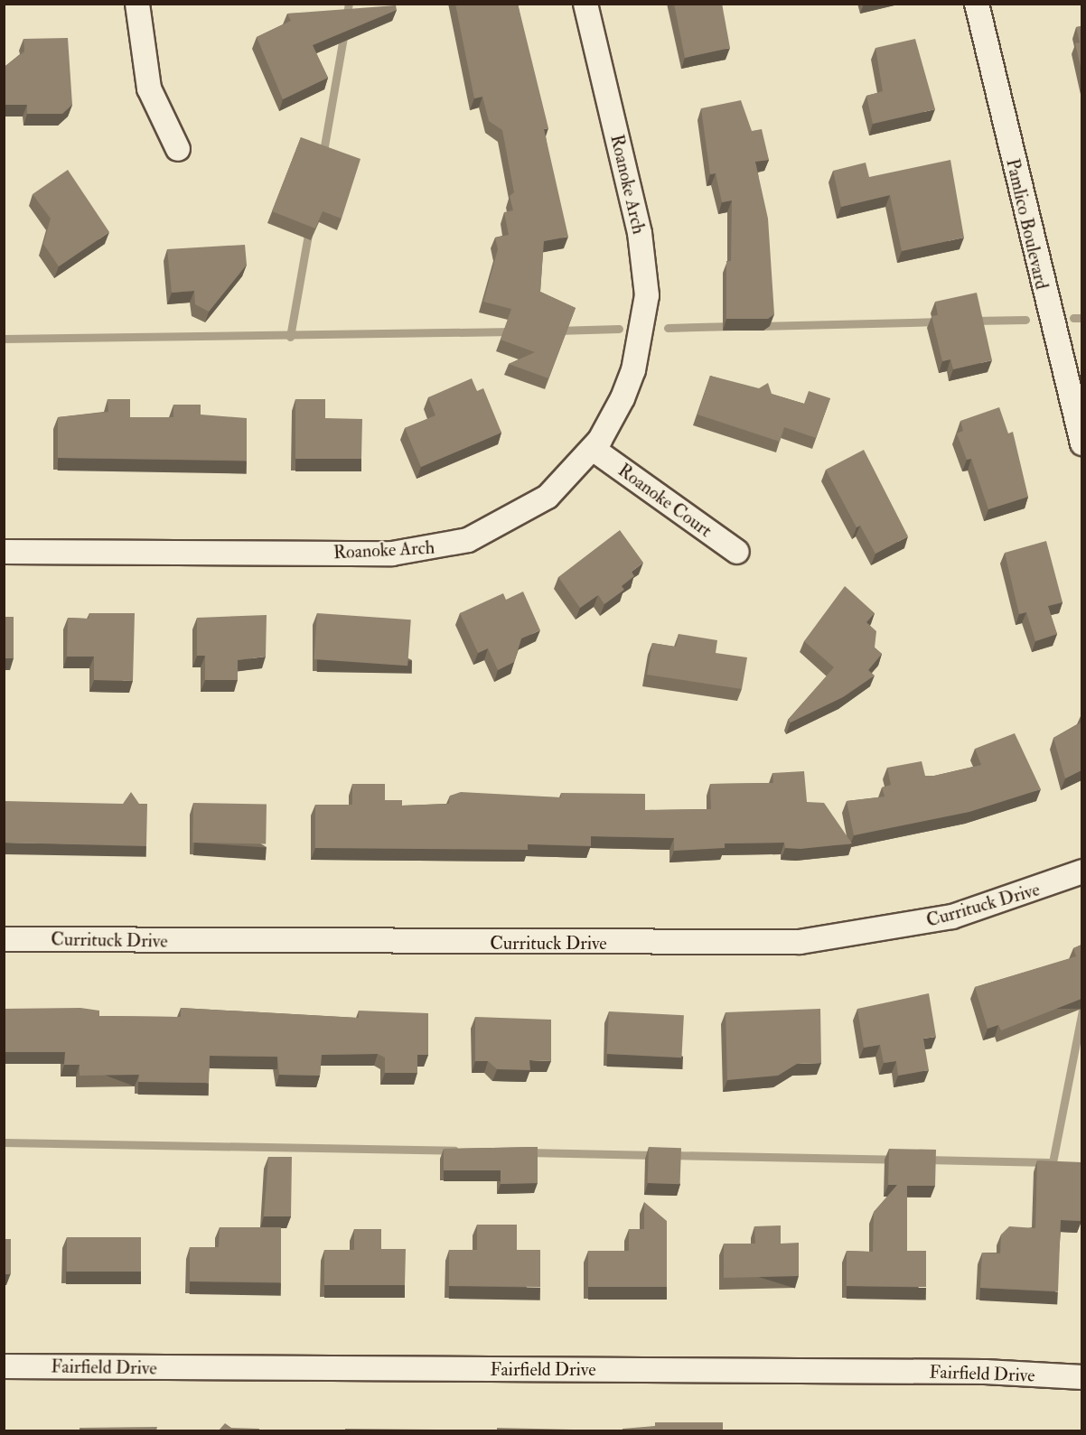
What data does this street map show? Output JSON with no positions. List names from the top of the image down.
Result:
{
  "streets": {
    "street": [
      "Roanoke Arch",
      "Pamlico Boulevard",
      "Roanoke Court",
      "Currituck Drive",
      "Fairfield Drive"
    ]
  },
  "crossings": [
    ["Roanoke Arch", "Roanoke Court"]
  ]
}
